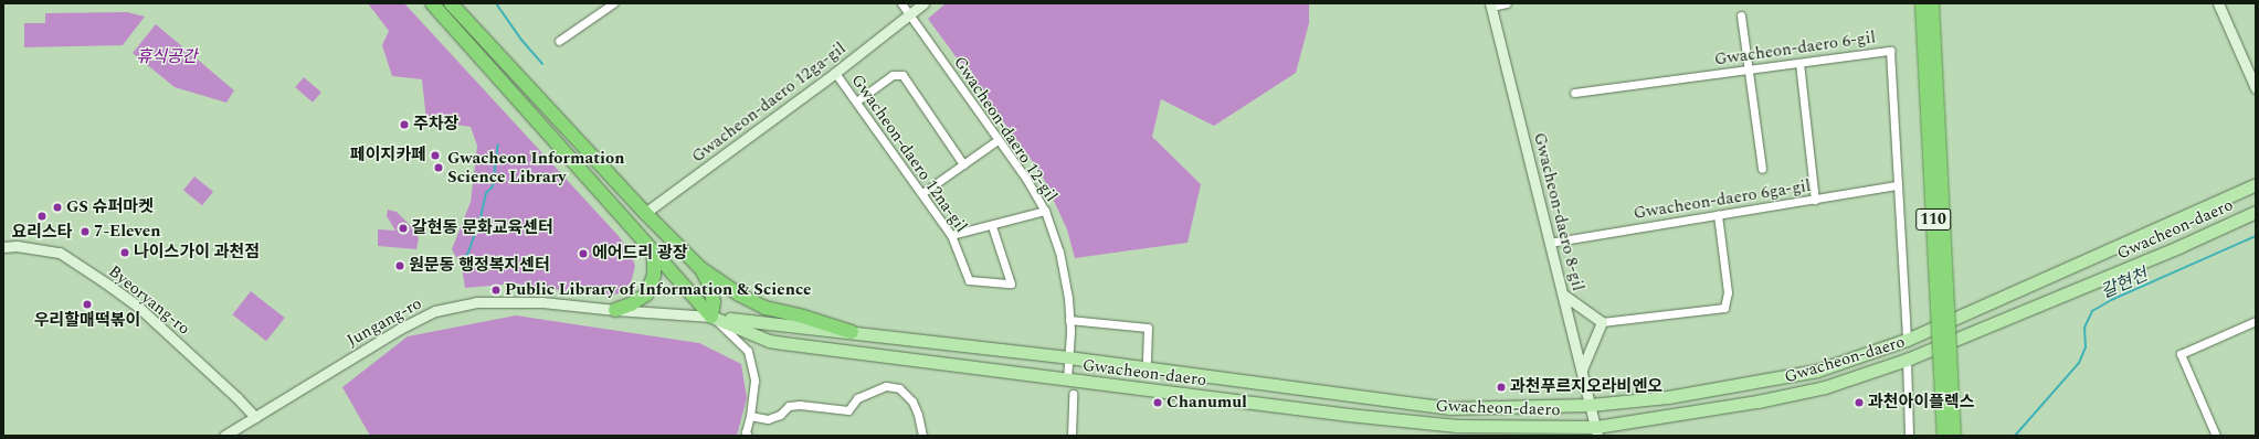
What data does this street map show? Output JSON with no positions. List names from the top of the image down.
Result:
{
  "streets": {
    "highway": ["110"],
    "main road": ["Gwacheon-daero"],
    "street": [
      "Gwacheon-daero 6-gil",
      "Gwacheon-daero 12ga-gil",
      "Gwacheon-daero 12-gil",
      "Gwacheon-daero 12na-gil",
      "Gwacheon-daero 6ga-gil",
      "Gwacheon-daero 8-gil",
      "Byeoryang-ro",
      "Jungang-ro"
    ]
  },
  "crossings": [
    ["Gwacheon-daero 6-gil", "Gwacheon-daero 6ga-gil"],
    ["Gwacheon-daero 6-gil", "Gwacheon-daero"],
    ["Gwacheon-daero 12ga-gil", "Gwacheon-daero 12-gil"],
    ["Gwacheon-daero 12ga-gil", "Gwacheon-daero 12na-gil"],
    ["Gwacheon-daero 12-gil", "Gwacheon-daero"],
    ["Gwacheon-daero 6ga-gil", "Gwacheon-daero 8-gil"],
    ["Gwacheon-daero 8-gil", "Gwacheon-daero"],
    ["Gwacheon-daero", "Jungang-ro"],
    ["Byeoryang-ro", "Jungang-ro"]
  ],
  "water": ["갈현천"],
  "parks": ["휴식공간"],
  "places": [
    "주차장",
    "페이지카페",
    "Gwacheon Information Science Library",
    "GS 슈퍼마켓",
    "요리스타",
    "갈현동 문화교육센터",
    "7-Eleven",
    "나이스가이 과천점",
    "에어드리 광장",
    "원문동 행정복지센터",
    "Public Library of Information & Science",
    "우리할매떡볶이",
    "과천푸르지오라비엔오",
    "Chanumul",
    "과천아이플렉스"
  ]
}
